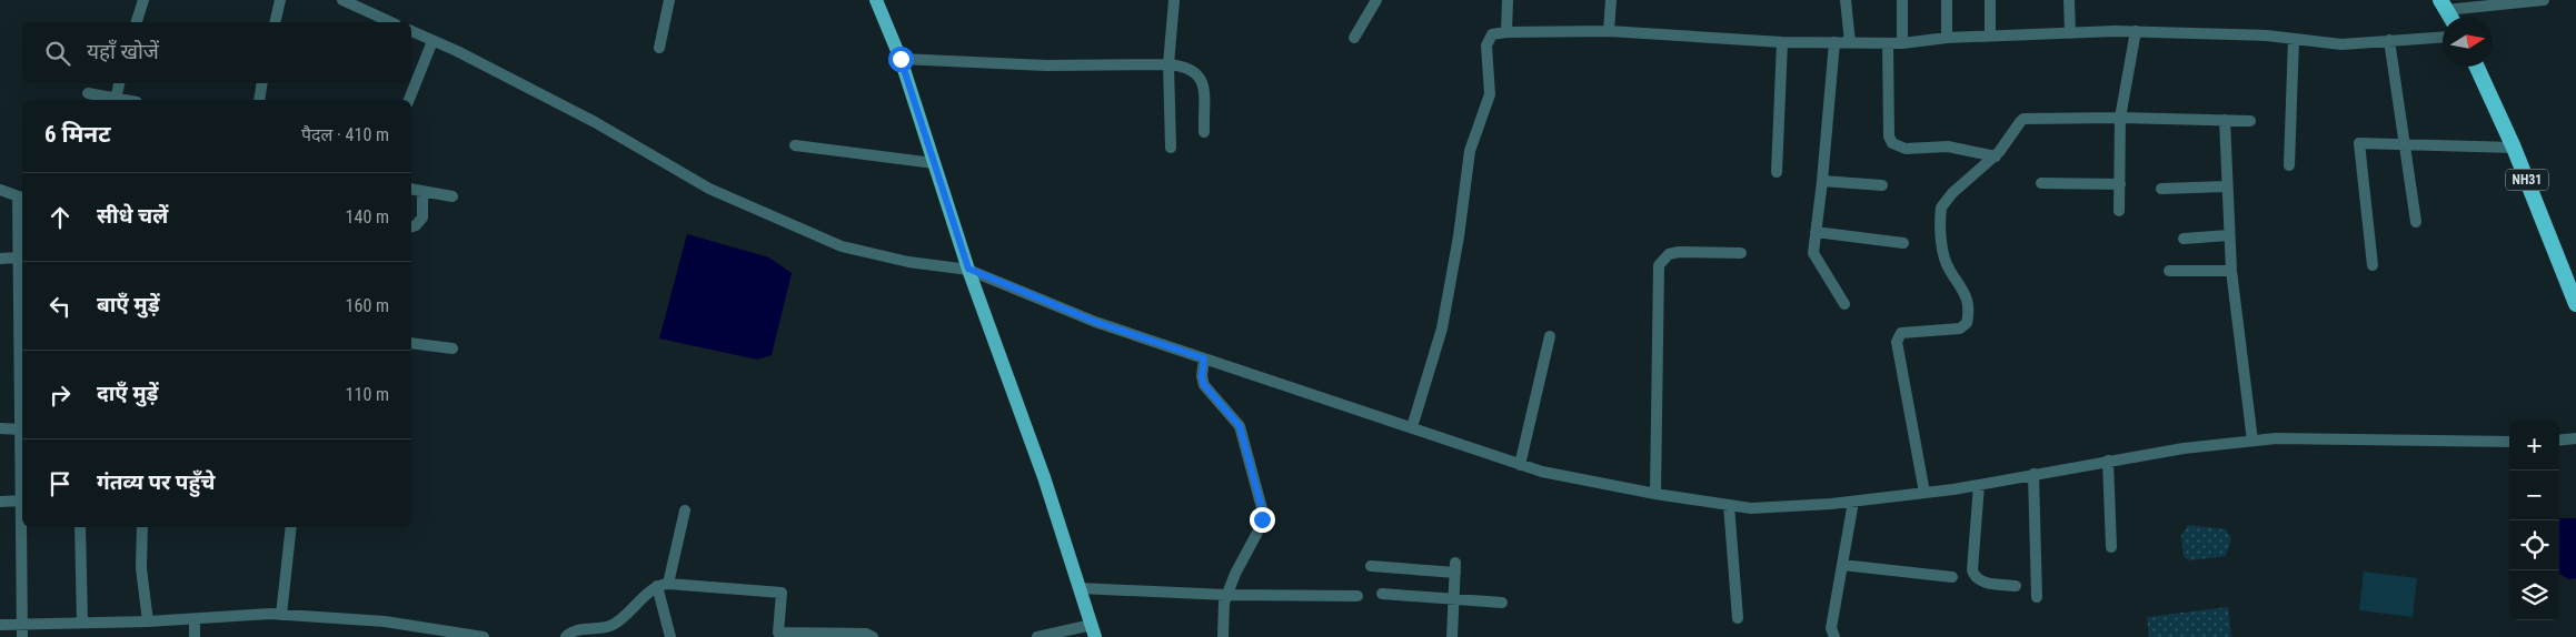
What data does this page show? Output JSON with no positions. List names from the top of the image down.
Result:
{
  "streets": {
    "highway": ["NH31"]
  },
  "north": "right",
  "page": {
    "search": "यहाँ खोजें",
    "heading": ["6 मिनट", "पैदल · 410 m"],
    "list": [
      ["सीधे चलें", "140 m"],
      ["बाएँ मुड़ें", "160 m"],
      ["दाएँ मुड़ें", "110 m"],
      "गंतव्य पर पहुँचे"
    ],
    "map_buttons": ["+", "−"]
  }
}
